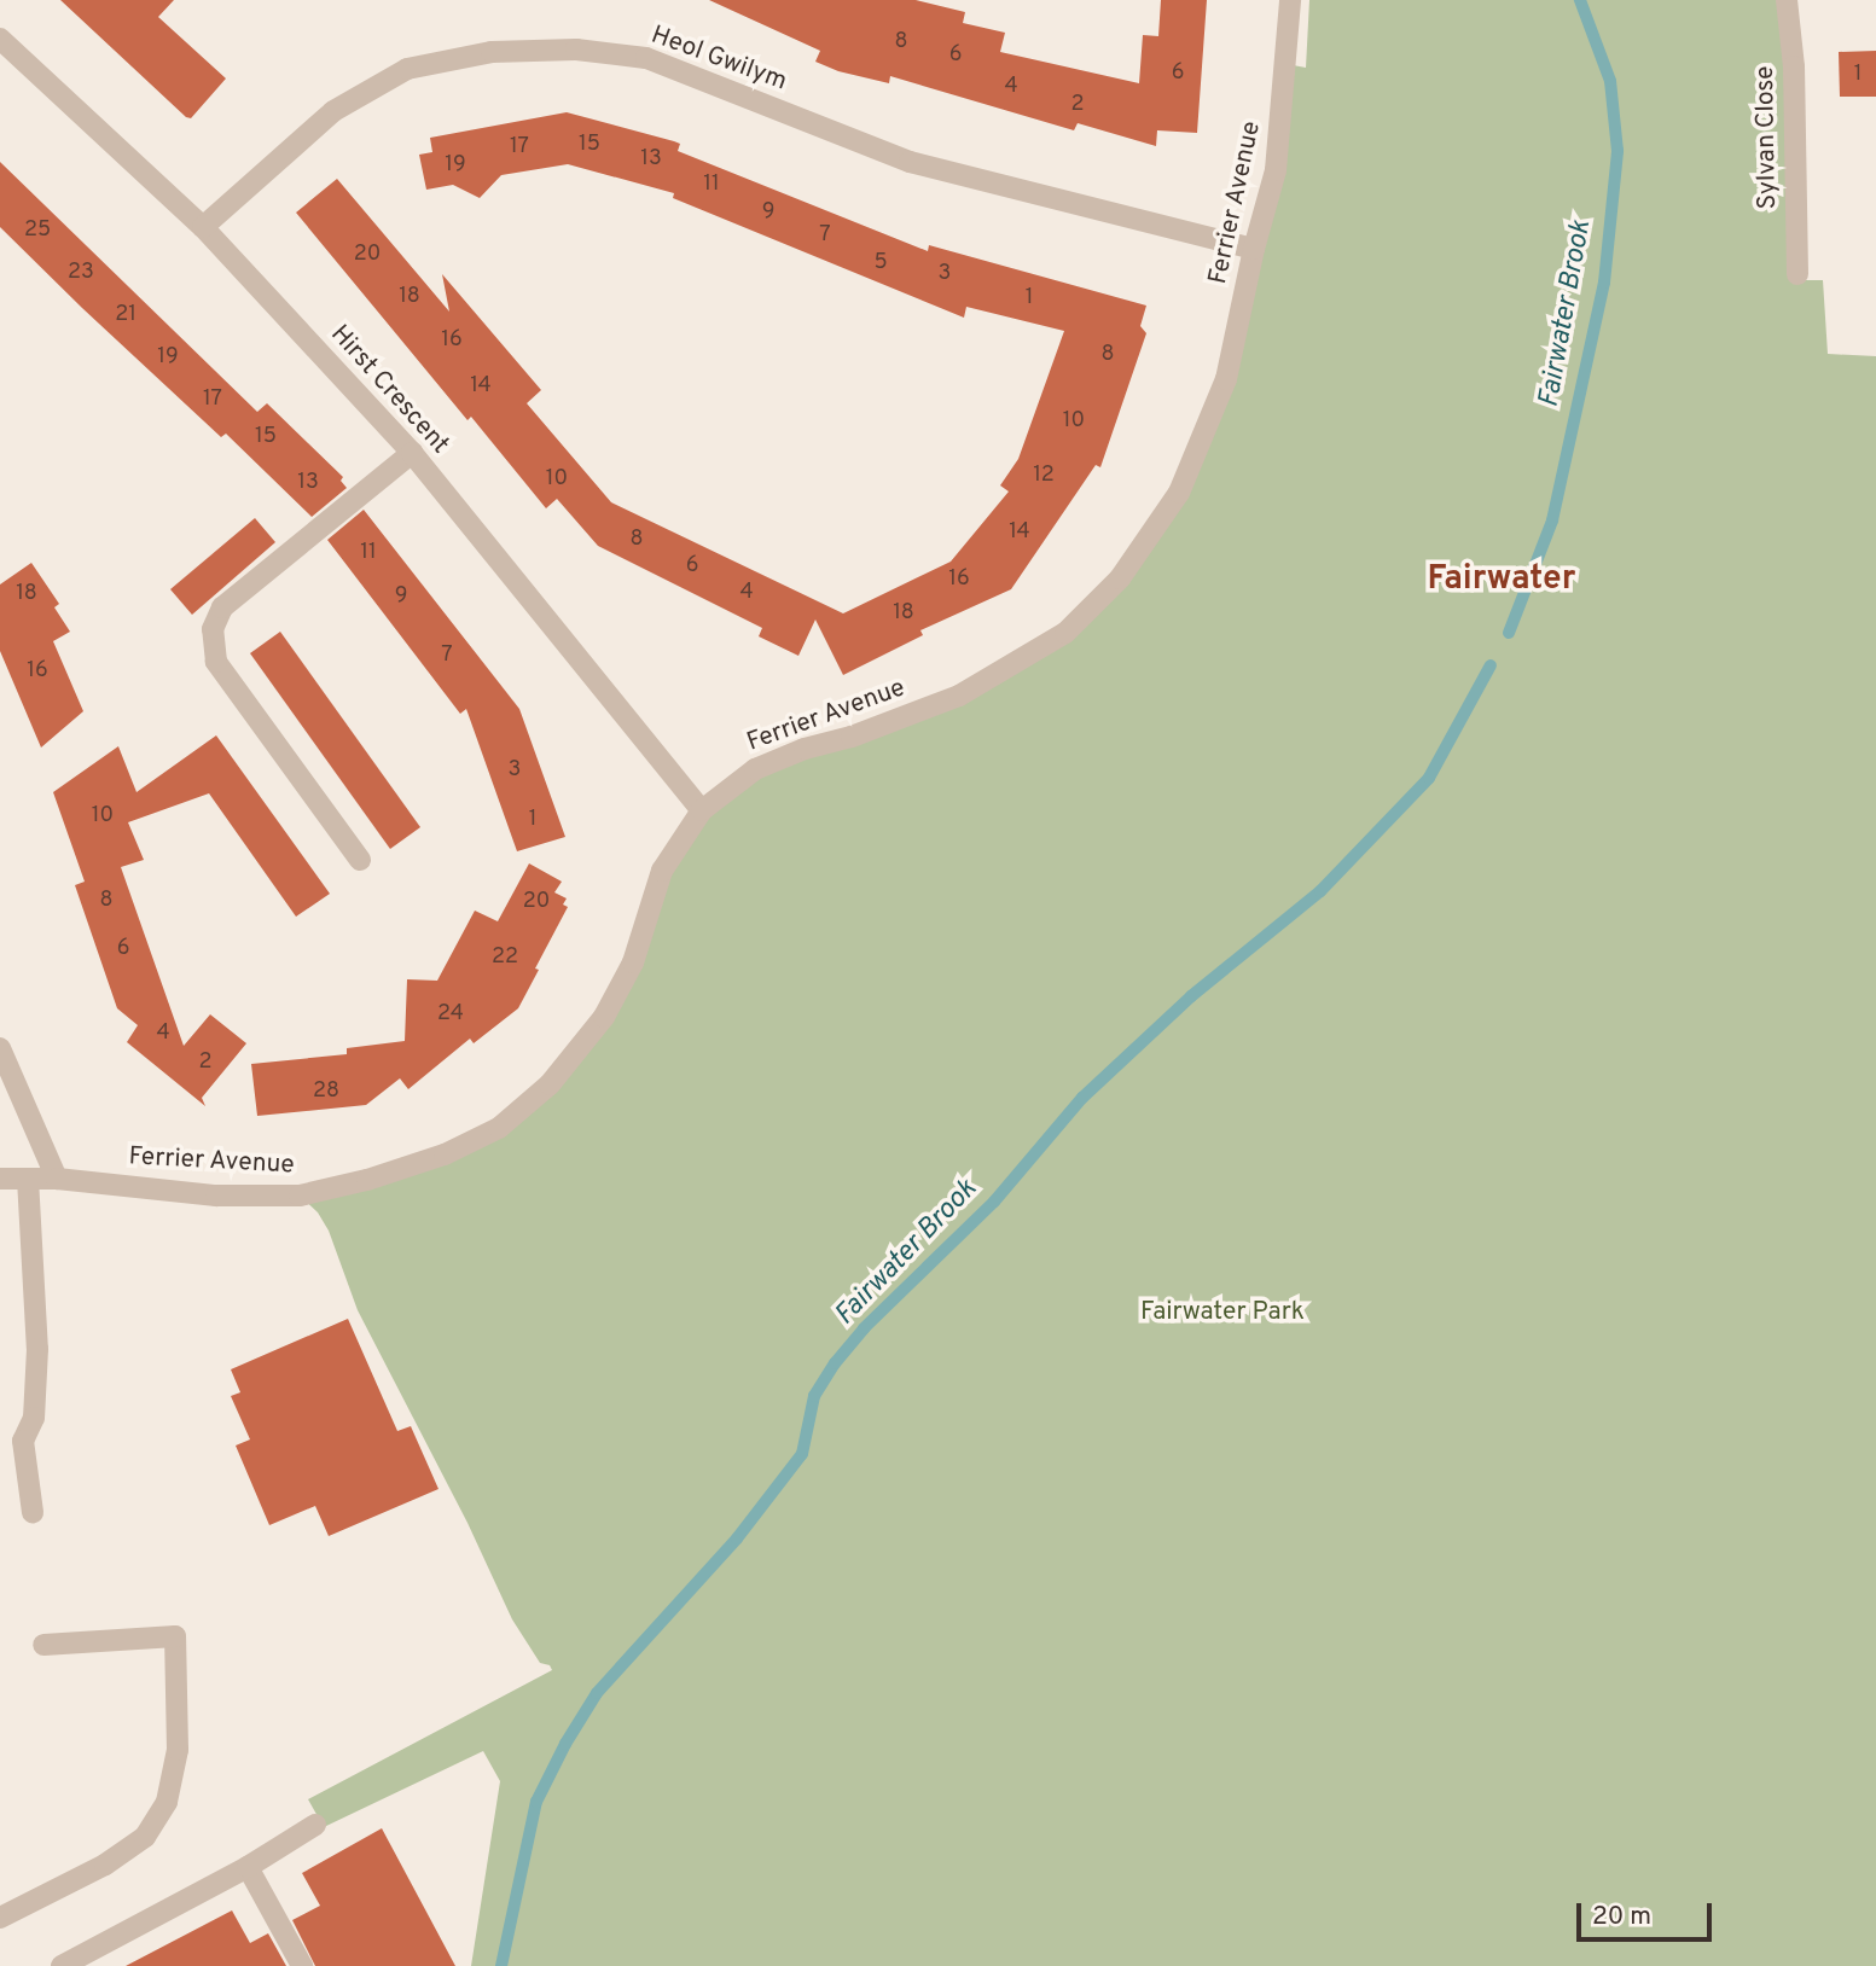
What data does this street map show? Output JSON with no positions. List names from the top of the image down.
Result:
{
  "streets": {
    "street": [
      "Heol Gwilym",
      "Sylvan Close",
      "Ferrier Avenue",
      "Hirst Crescent"
    ]
  },
  "crossings": [
    ["Heol Gwilym", "Ferrier Avenue"],
    ["Heol Gwilym", "Hirst Crescent"],
    ["Ferrier Avenue", "Hirst Crescent"]
  ],
  "districts": ["Fairwater"],
  "water": ["Fairwater Brook"],
  "parks": ["Fairwater Park"],
  "house_numbers": [
    "8",
    "6",
    "6",
    "1",
    "4",
    "2",
    "15",
    "17",
    "13",
    "19",
    "11",
    "9",
    "25",
    "7",
    "20",
    "5",
    "23",
    "3",
    "18",
    "1",
    "21",
    "16",
    "8",
    "19",
    "14",
    "17",
    "10",
    "15",
    "12",
    "10",
    "13",
    "14",
    "8",
    "11",
    "6",
    "16",
    "4",
    "18",
    "9",
    "18",
    "7",
    "16",
    "3",
    "10",
    "1",
    "8",
    "20",
    "6",
    "22",
    "24",
    "4",
    "2",
    "28"
  ],
  "scale_bar": "20 m"
}
